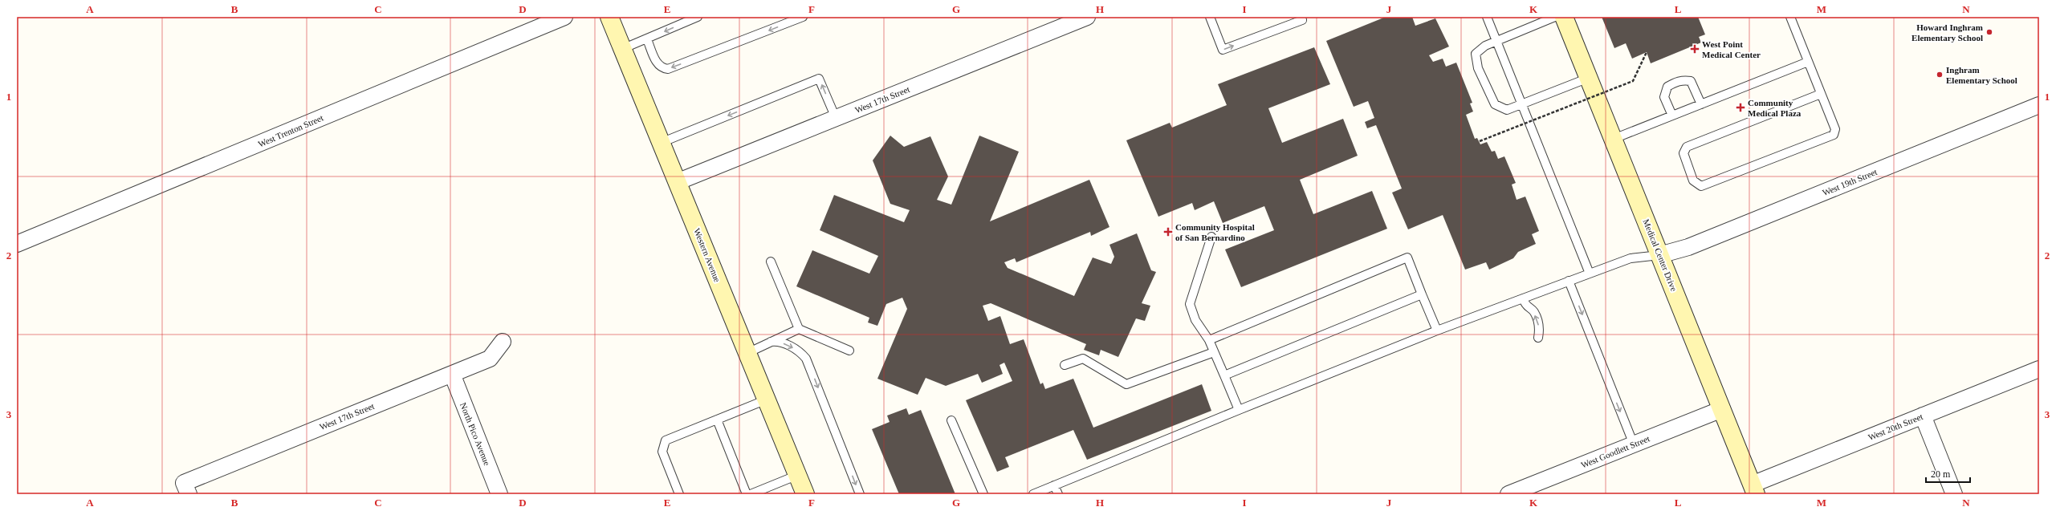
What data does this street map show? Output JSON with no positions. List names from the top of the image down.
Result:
{
  "streets": {
    "street": [
      "West 17th Street",
      "West Trenton Street",
      "West 19th Street",
      "Western Avenue",
      "Medical Center Drive",
      "West 20th Street",
      "North Pico Avenue",
      "West Goodlett Street"
    ]
  },
  "crossings": [
    ["West 17th Street", "Western Avenue"],
    ["West 17th Street", "North Pico Avenue"],
    ["West 19th Street", "Medical Center Drive"],
    ["Medical Center Drive", "West 20th Street"],
    ["Medical Center Drive", "West Goodlett Street"]
  ],
  "places": {
    "other": ["Howard Inghram Elementary School", "Inghram Elementary School"],
    "health": ["West Point Medical Center", "Community Medical Plaza", "Community Hospital of San Bernardino"]
  },
  "scale_bar": "20 m",
  "grid": {
    "columns": [
      "A",
      "B",
      "C",
      "D",
      "E",
      "F",
      "G",
      "H",
      "I",
      "J",
      "K",
      "L",
      "M",
      "N"
    ],
    "rows": ["1", "2", "3"]
  }
}
